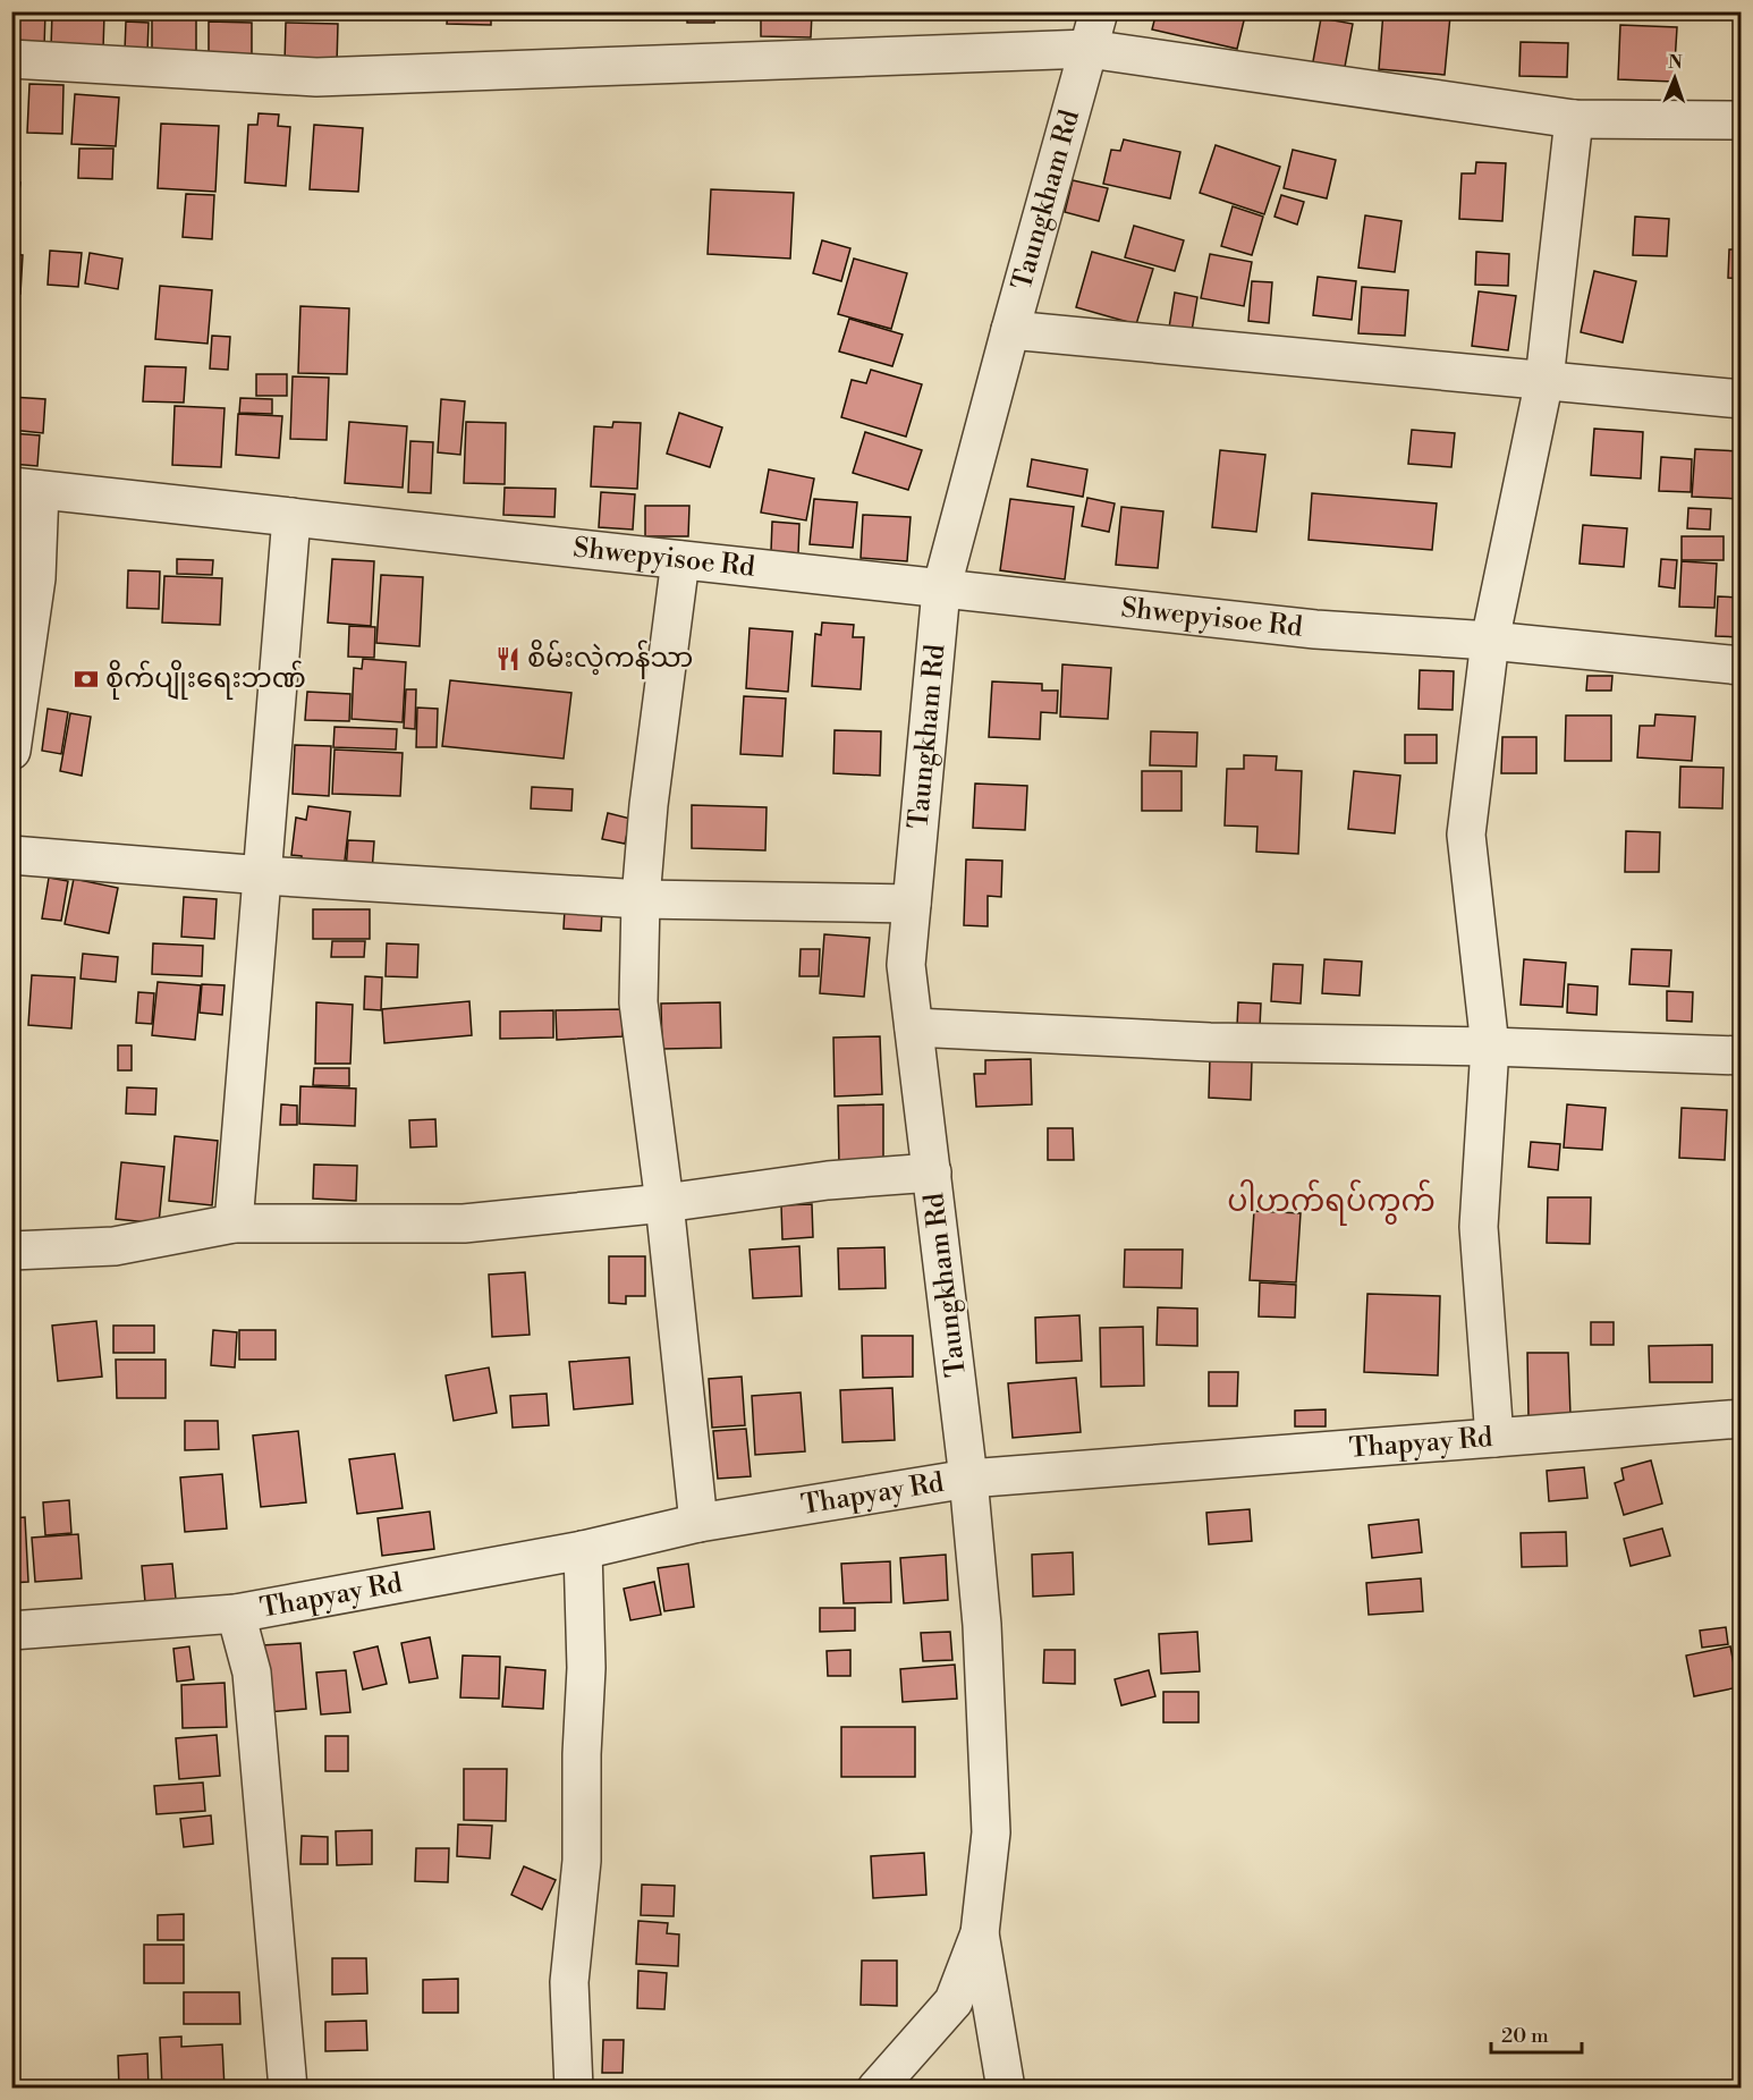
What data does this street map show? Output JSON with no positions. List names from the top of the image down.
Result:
{
  "streets": {
    "street": ["Taungkham Rd", "Shwepyisoe Rd", "Thapyay Rd"]
  },
  "crossings": [
    ["Taungkham Rd", "Shwepyisoe Rd"],
    ["Taungkham Rd", "Thapyay Rd"]
  ],
  "districts": ["ပါဟက်ရပ်ကွက်"],
  "places": {
    "restaurant": ["စိမ်းလဲ့ကန်သာ"],
    "bank": ["စိုက်ပျိုးရေးဘဏ်"]
  },
  "scale_bar": "20 m",
  "north": "top"
}
